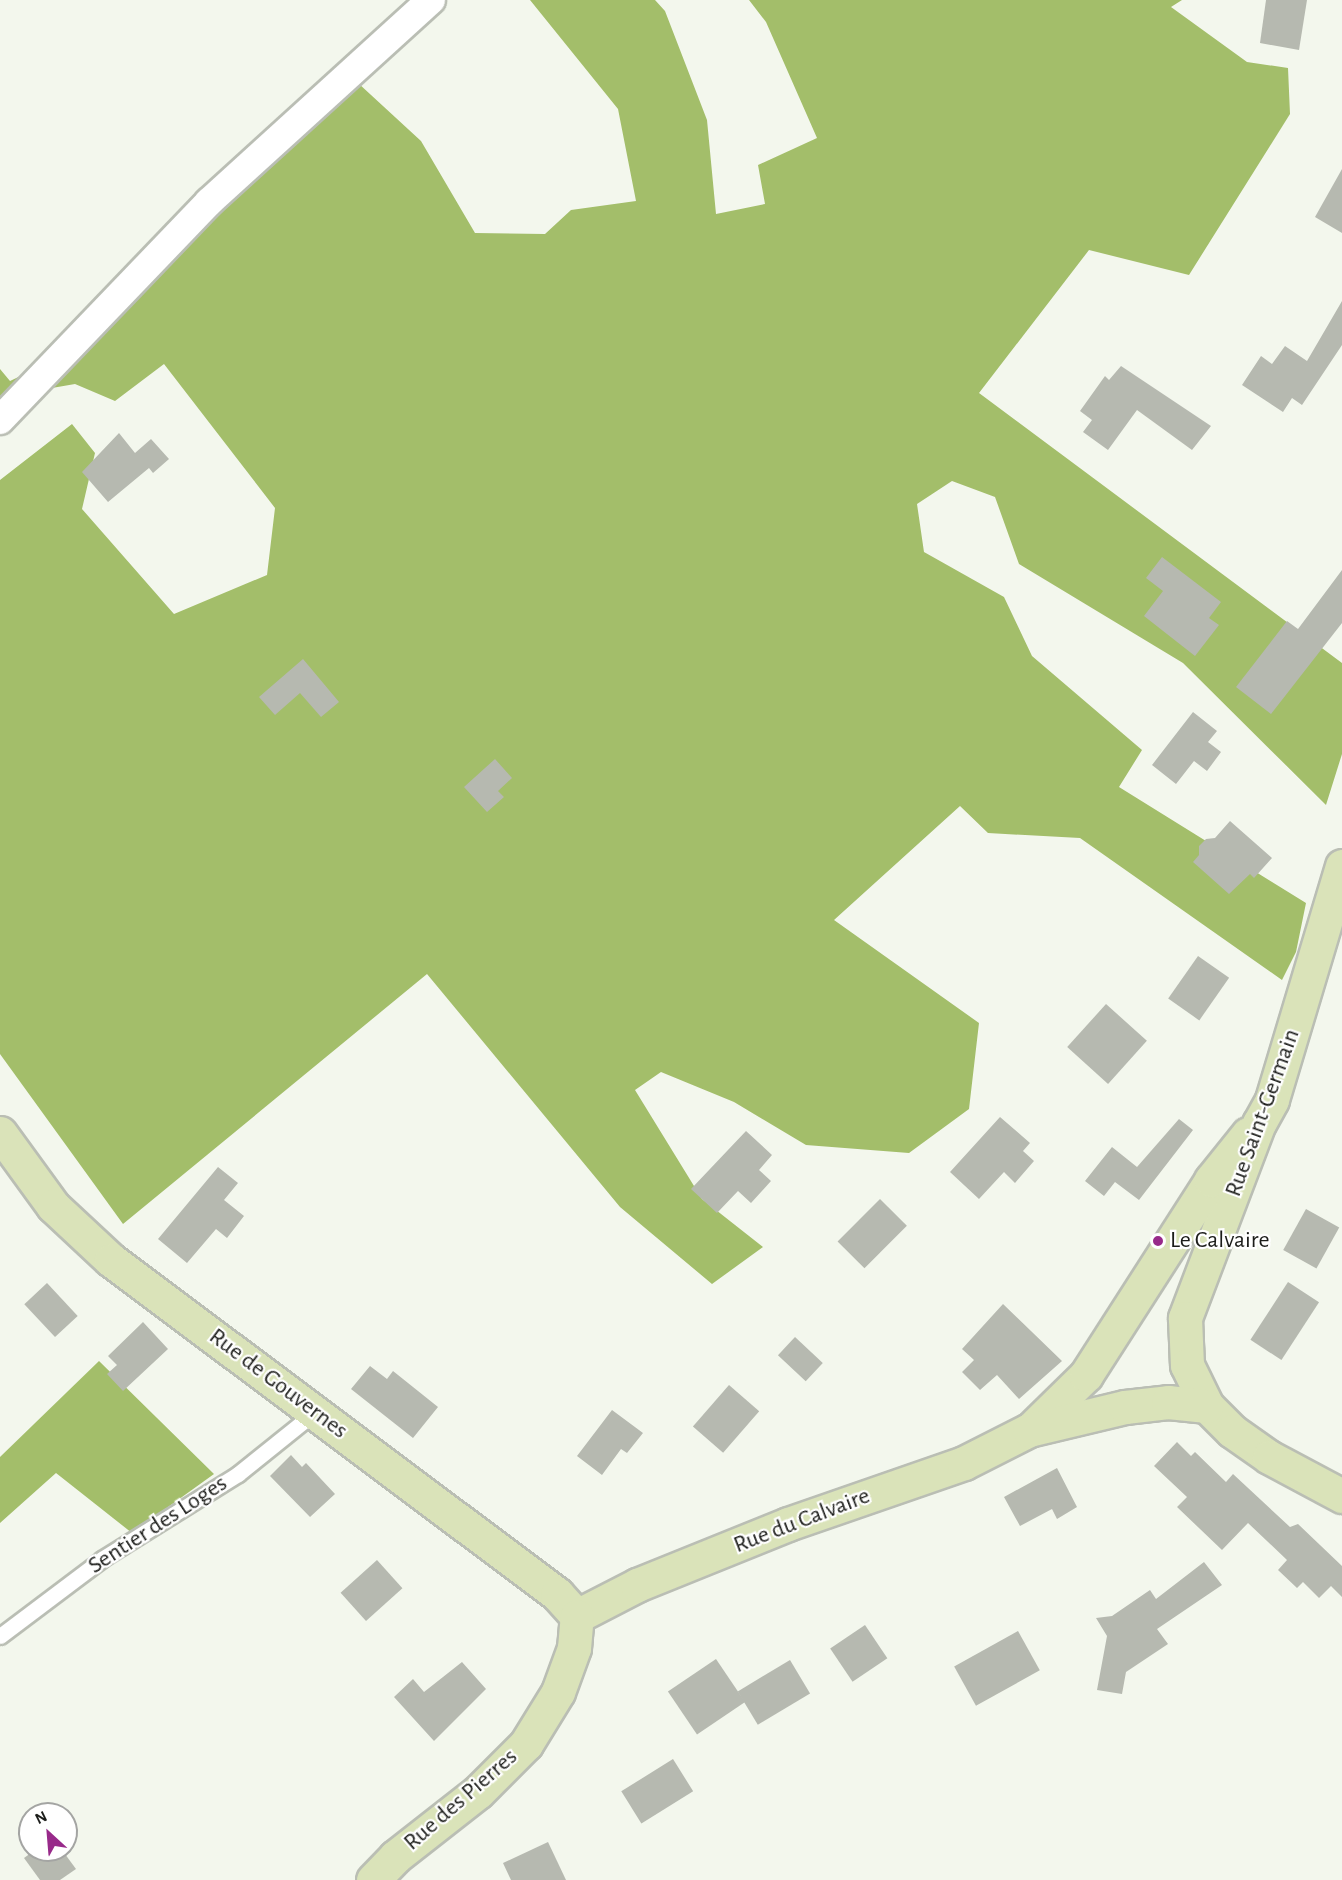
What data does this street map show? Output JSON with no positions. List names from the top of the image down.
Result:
{
  "streets": {
    "street": [
      "Rue Saint-Germain",
      "Rue de Gouvernes",
      "Rue du Calvaire",
      "Rue des Pierres"
    ],
    "lane": ["Sentier des Loges"]
  },
  "crossings": [
    ["Rue Saint-Germain", "Rue du Calvaire"],
    ["Rue de Gouvernes", "Rue du Calvaire"],
    ["Rue de Gouvernes", "Sentier des Loges"],
    ["Rue de Gouvernes", "Rue des Pierres"],
    ["Rue du Calvaire", "Rue des Pierres"]
  ],
  "places": ["Le Calvaire"],
  "north": "top left"
}
